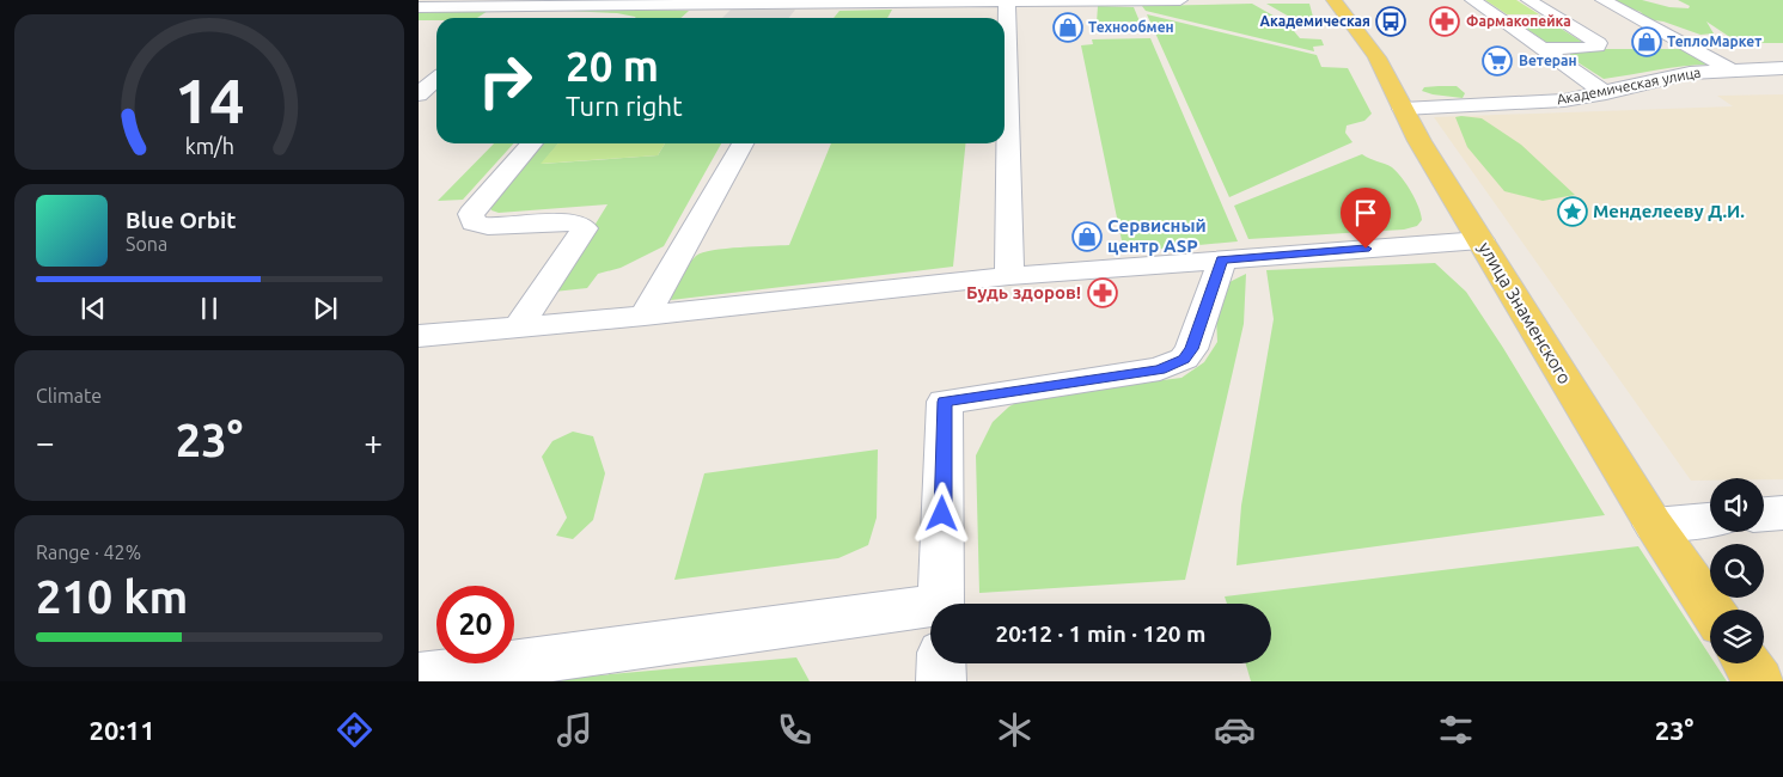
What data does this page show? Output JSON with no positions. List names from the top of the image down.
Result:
{
  "streets": {
    "main road": ["улица Знаменского"],
    "street": ["Академическая улица"]
  },
  "crossings": [
    ["Академическая улица", "улица Знаменского"]
  ],
  "places": {
    "bus stop": ["Академическая"],
    "pharmacy": ["Фармакопейка", "Будь здоров!"],
    "shop": ["Технообмен", "ТеплоМаркет", "Сервисный центр ASP"],
    "supermarket": ["Ветеран"],
    "place": ["Менделееву Д.И."]
  },
  "page": {
    "turn": ["20 m", "Turn right"],
    "song": ["Blue Orbit", "Sona"],
    "tile": [
      "Climate",
      ["Range · 42%", "210 km"]
    ],
    "heat": ["−", "23°", "+"],
    "limit": "20",
    "trip": "20:12 · 1 min · 120 m",
    "tabs": ["20:11", "23°"],
    "gauge": ["14", "km/h"]
  }
}
